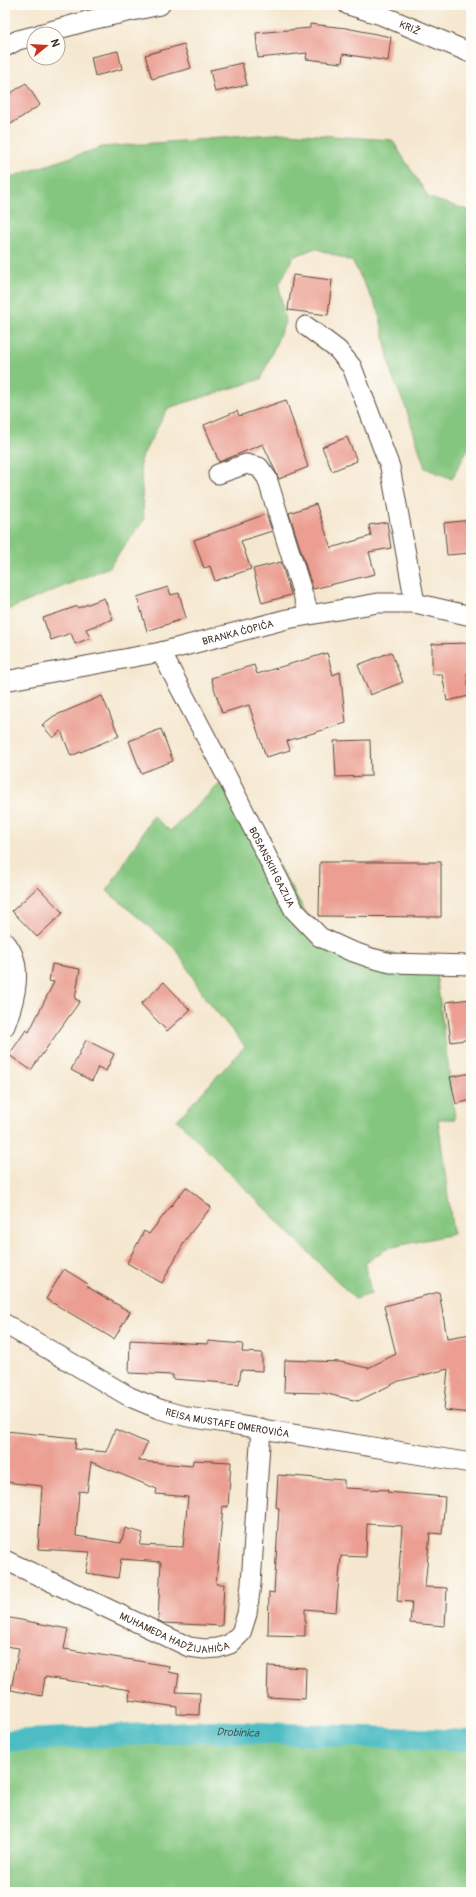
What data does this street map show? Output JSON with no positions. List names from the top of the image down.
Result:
{
  "streets": {
    "street": [
      "KRIŽ",
      "BRANKA ĆOPIĆA",
      "BOSANSKIH GAZIJA",
      "REISA MUSTAFE OMEROVIĆA",
      "MUHAMEDA HADŽIJAHIĆA"
    ]
  },
  "crossings": [
    ["BRANKA ĆOPIĆA", "BOSANSKIH GAZIJA"],
    ["REISA MUSTAFE OMEROVIĆA", "MUHAMEDA HADŽIJAHIĆA"]
  ],
  "water": ["Drobinica"],
  "north": "right"
}
